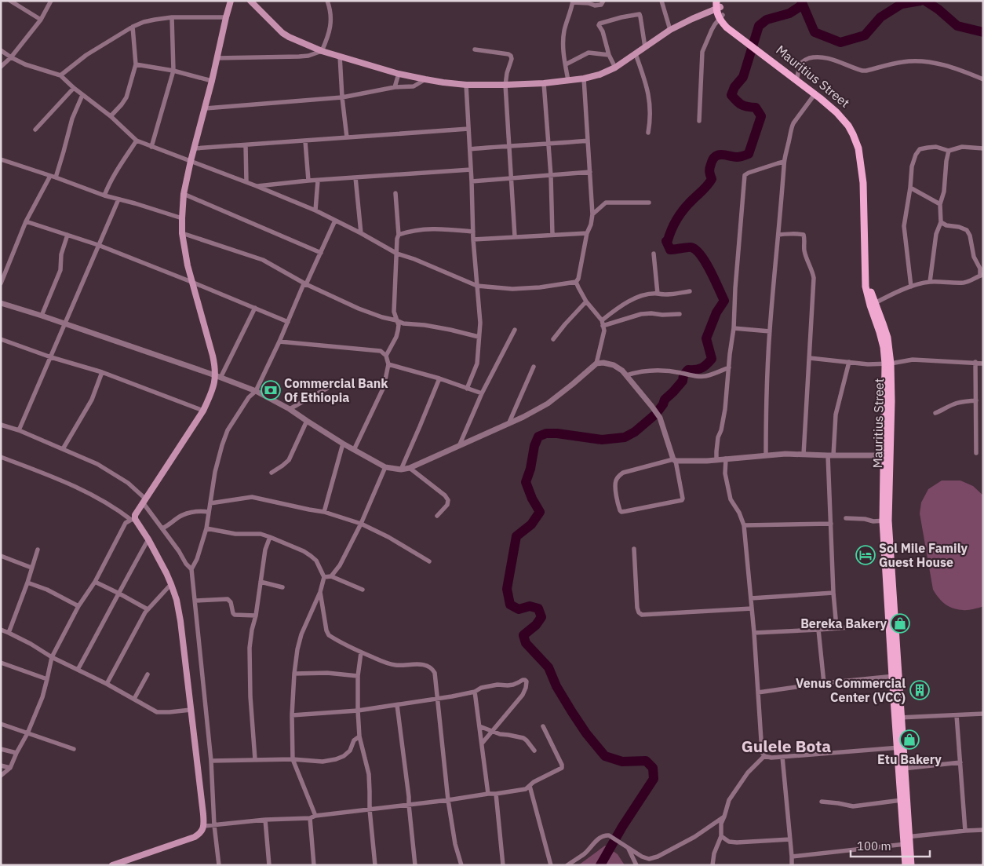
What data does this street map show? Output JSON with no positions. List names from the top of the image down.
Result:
{
  "streets": {
    "main road": ["Mauritius Street"]
  },
  "districts": ["Gulele Bota"],
  "places": {
    "bank": ["Commercial Bank Of Ethiopia"],
    "hotel": ["Sol Mile Family Guest House"],
    "shop": ["Bereka Bakery", "Etu Bakery"],
    "building": ["Venus Commercial Center (VCC)"]
  },
  "scale_bar": "100 m"
}
